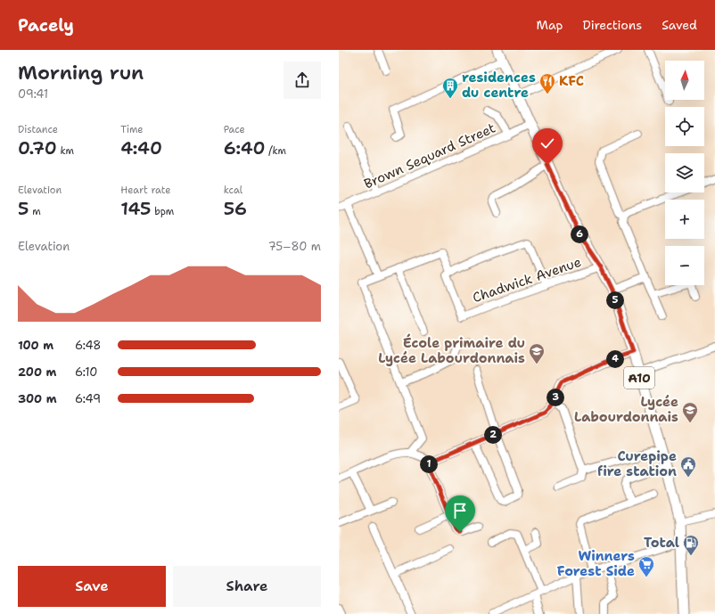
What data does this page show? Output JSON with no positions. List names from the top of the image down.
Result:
{
  "streets": {
    "main road": ["A10"],
    "street": ["Brown Sequard Street", "Chadwick Avenue"]
  },
  "crossings": [
    ["Brown Sequard Street", "A10"],
    ["Chadwick Avenue", "A10"]
  ],
  "places": {
    "restaurant": ["KFC"],
    "building": ["residences du centre"],
    "school or university": ["École primaire du Lycée Labourdonnais", "Lycée Labourdonnais"],
    "public building": ["Curepipe fire station"],
    "fuel station": ["Total"],
    "supermarket": ["Winners Forest Side"]
  },
  "north": "top",
  "page": {
    "header": "Pacely",
    "nav": ["Map", "Directions", "Saved"],
    "heading": ["Morning run", "09:41"],
    "map_buttons": ["+", "−"],
    "stats": [
      ["Distance", "0.70 km"],
      ["Time", "4:40"],
      ["Pace", "6:40 /km"],
      ["Elevation", "5 m"],
      ["Heart rate", "145 bpm"],
      ["kcal", "56"]
    ],
    "pins": [
      "6",
      "5",
      "4",
      "3",
      "2",
      "1"
    ],
    "chart": ["Elevation", "75–80 m"],
    "list": [
      {
        "name": "100 m",
        "note": "6:48"
      },
      {
        "name": "200 m",
        "note": "6:10"
      },
      {
        "name": "300 m",
        "note": "6:49"
      }
    ],
    "buttons": ["Save", "Share"]
  }
}
